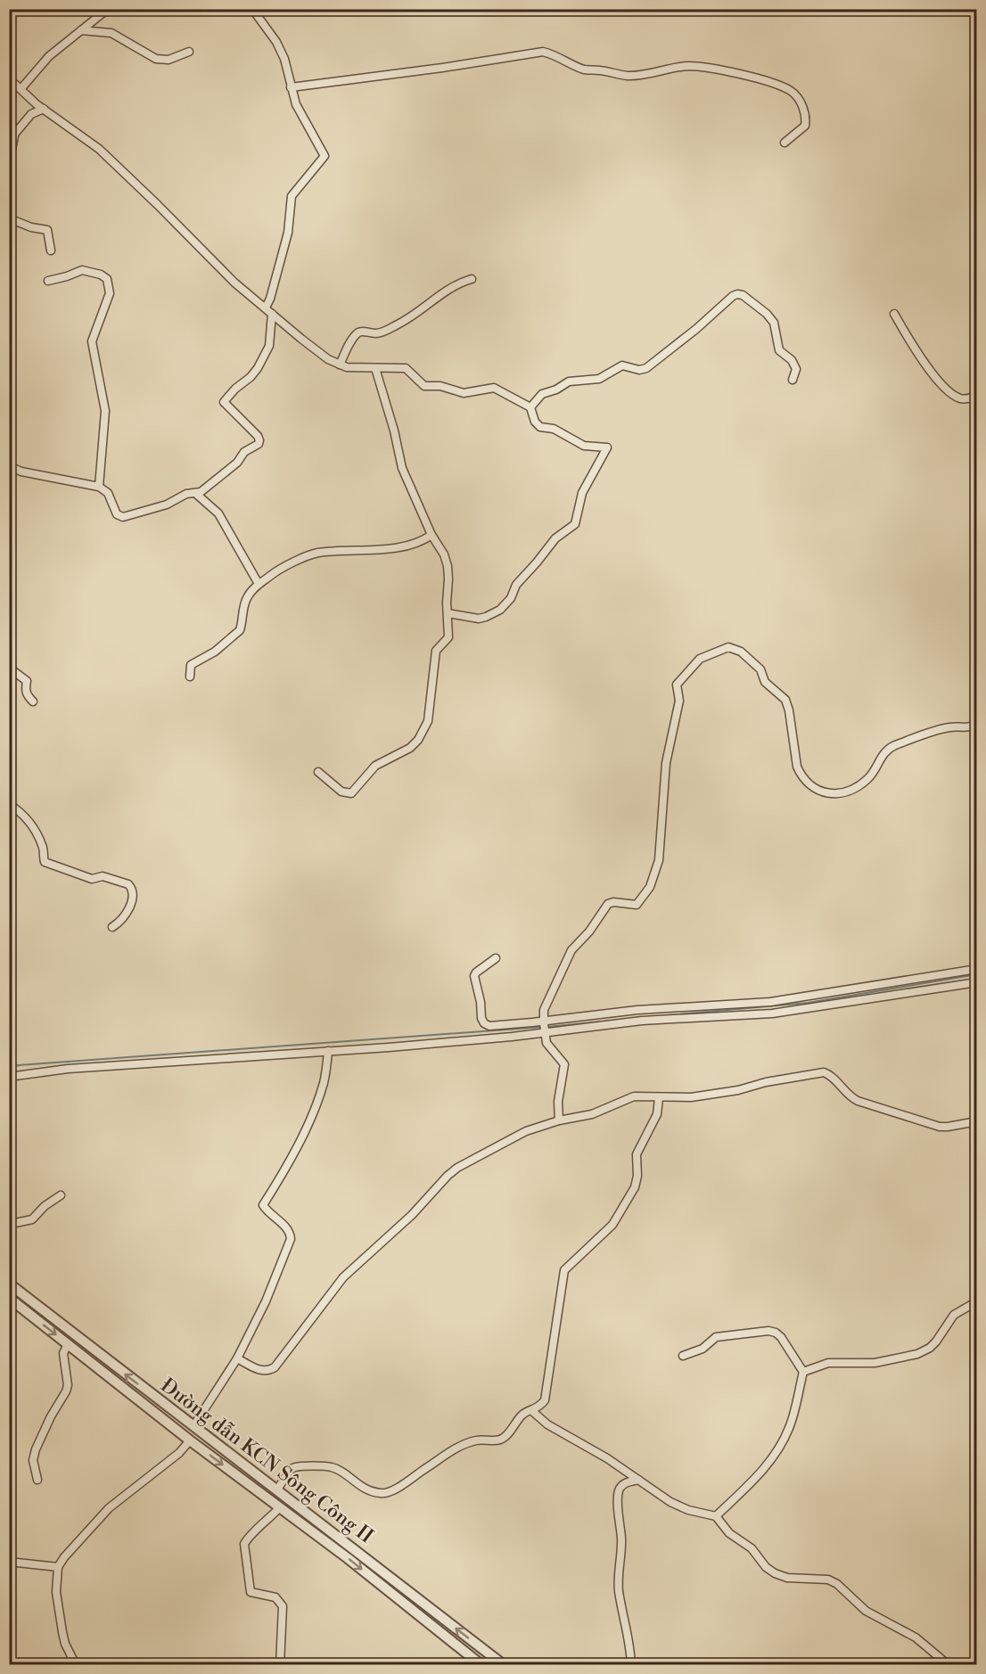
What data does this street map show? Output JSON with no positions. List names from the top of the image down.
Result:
{
  "streets": {
    "street": ["Đường dẫn KCN Sông Công II"]
  }
}
